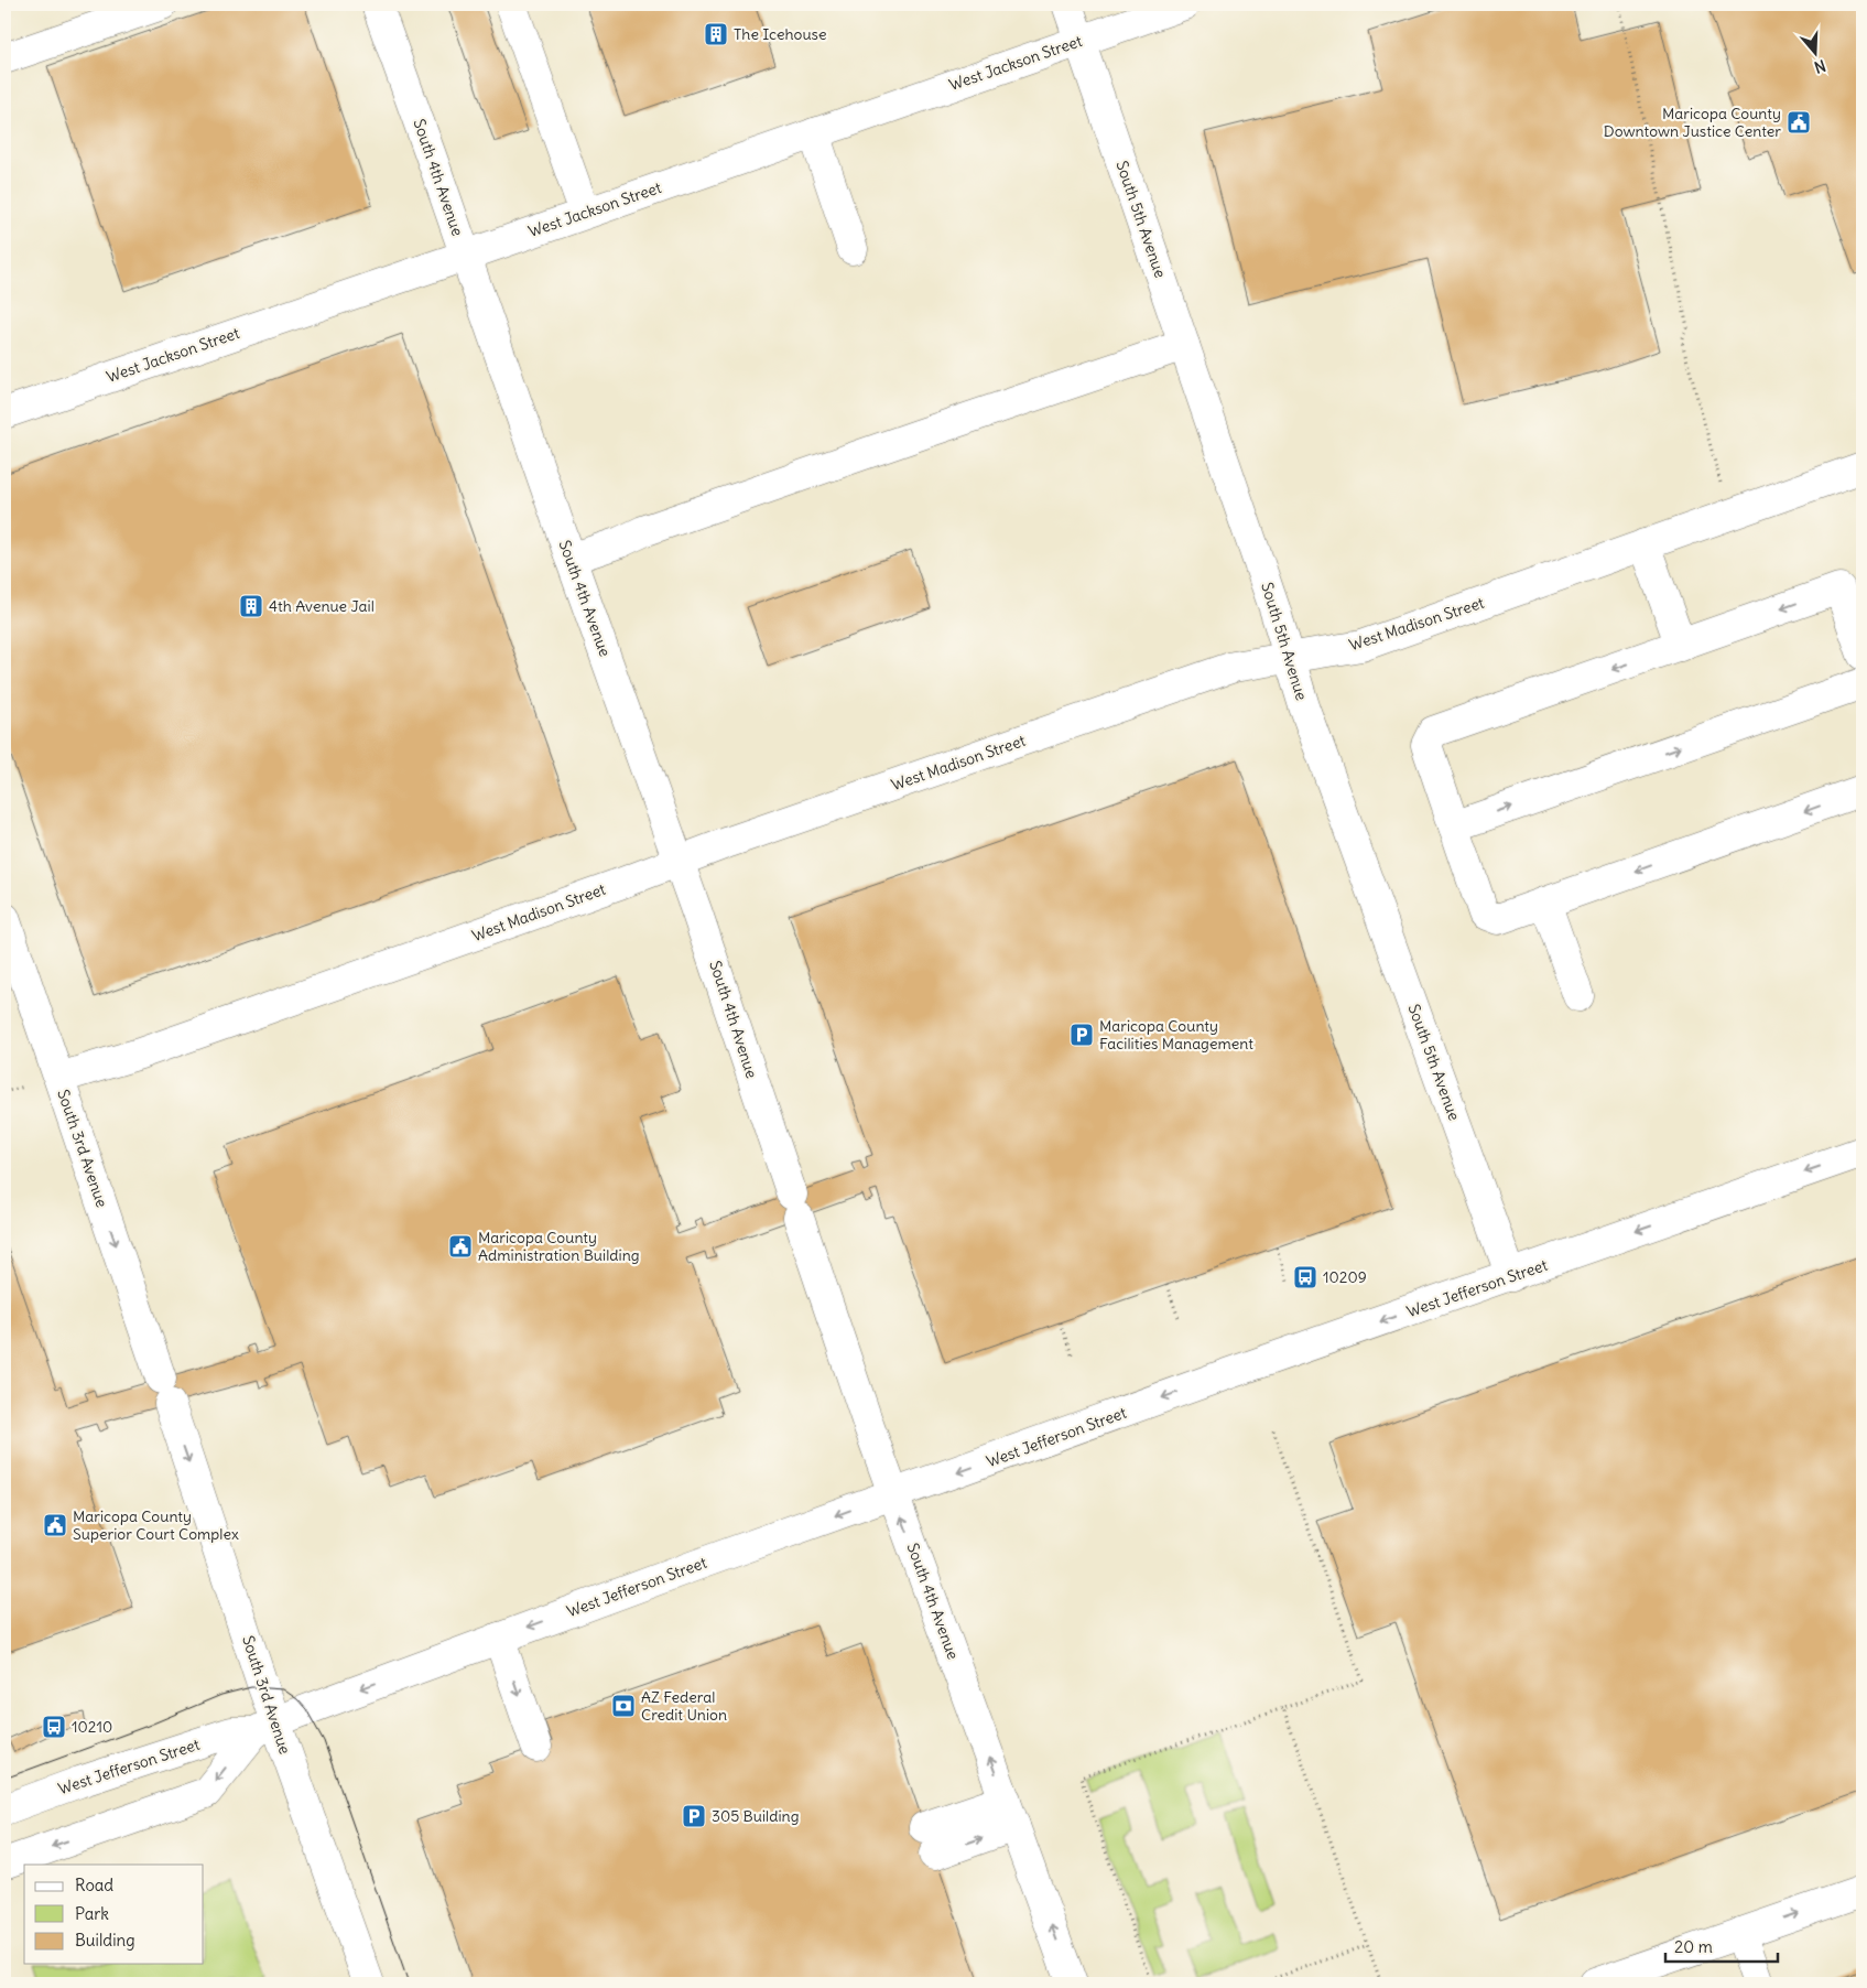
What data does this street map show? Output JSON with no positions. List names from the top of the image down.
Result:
{
  "streets": {
    "street": [
      "West Jackson Street",
      "South 4th Avenue",
      "South 5th Avenue",
      "West Madison Street",
      "South 3rd Avenue",
      "West Jefferson Street"
    ]
  },
  "crossings": [
    ["West Jackson Street", "South 4th Avenue"],
    ["West Jackson Street", "South 5th Avenue"],
    ["South 4th Avenue", "West Madison Street"],
    ["South 4th Avenue", "West Jefferson Street"],
    ["South 5th Avenue", "West Madison Street"],
    ["South 5th Avenue", "West Jefferson Street"],
    ["West Madison Street", "South 3rd Avenue"],
    ["South 3rd Avenue", "West Jefferson Street"]
  ],
  "one_way": ["South 3rd Avenue", "West Jefferson Street"],
  "places": {
    "building": ["The Icehouse", "4th Avenue Jail"],
    "public building": ["Maricopa County Downtown Justice Center", "Maricopa County Administration Building", "Maricopa County Superior Court Complex"],
    "parking": ["Maricopa County Facilities Management", "305 Building"],
    "bus stop": ["10209", "10210"],
    "bank": ["AZ Federal Credit Union"]
  },
  "legend": ["Road", "Park", "Building"],
  "scale_bar": "20 m",
  "north": "bottom"
}
